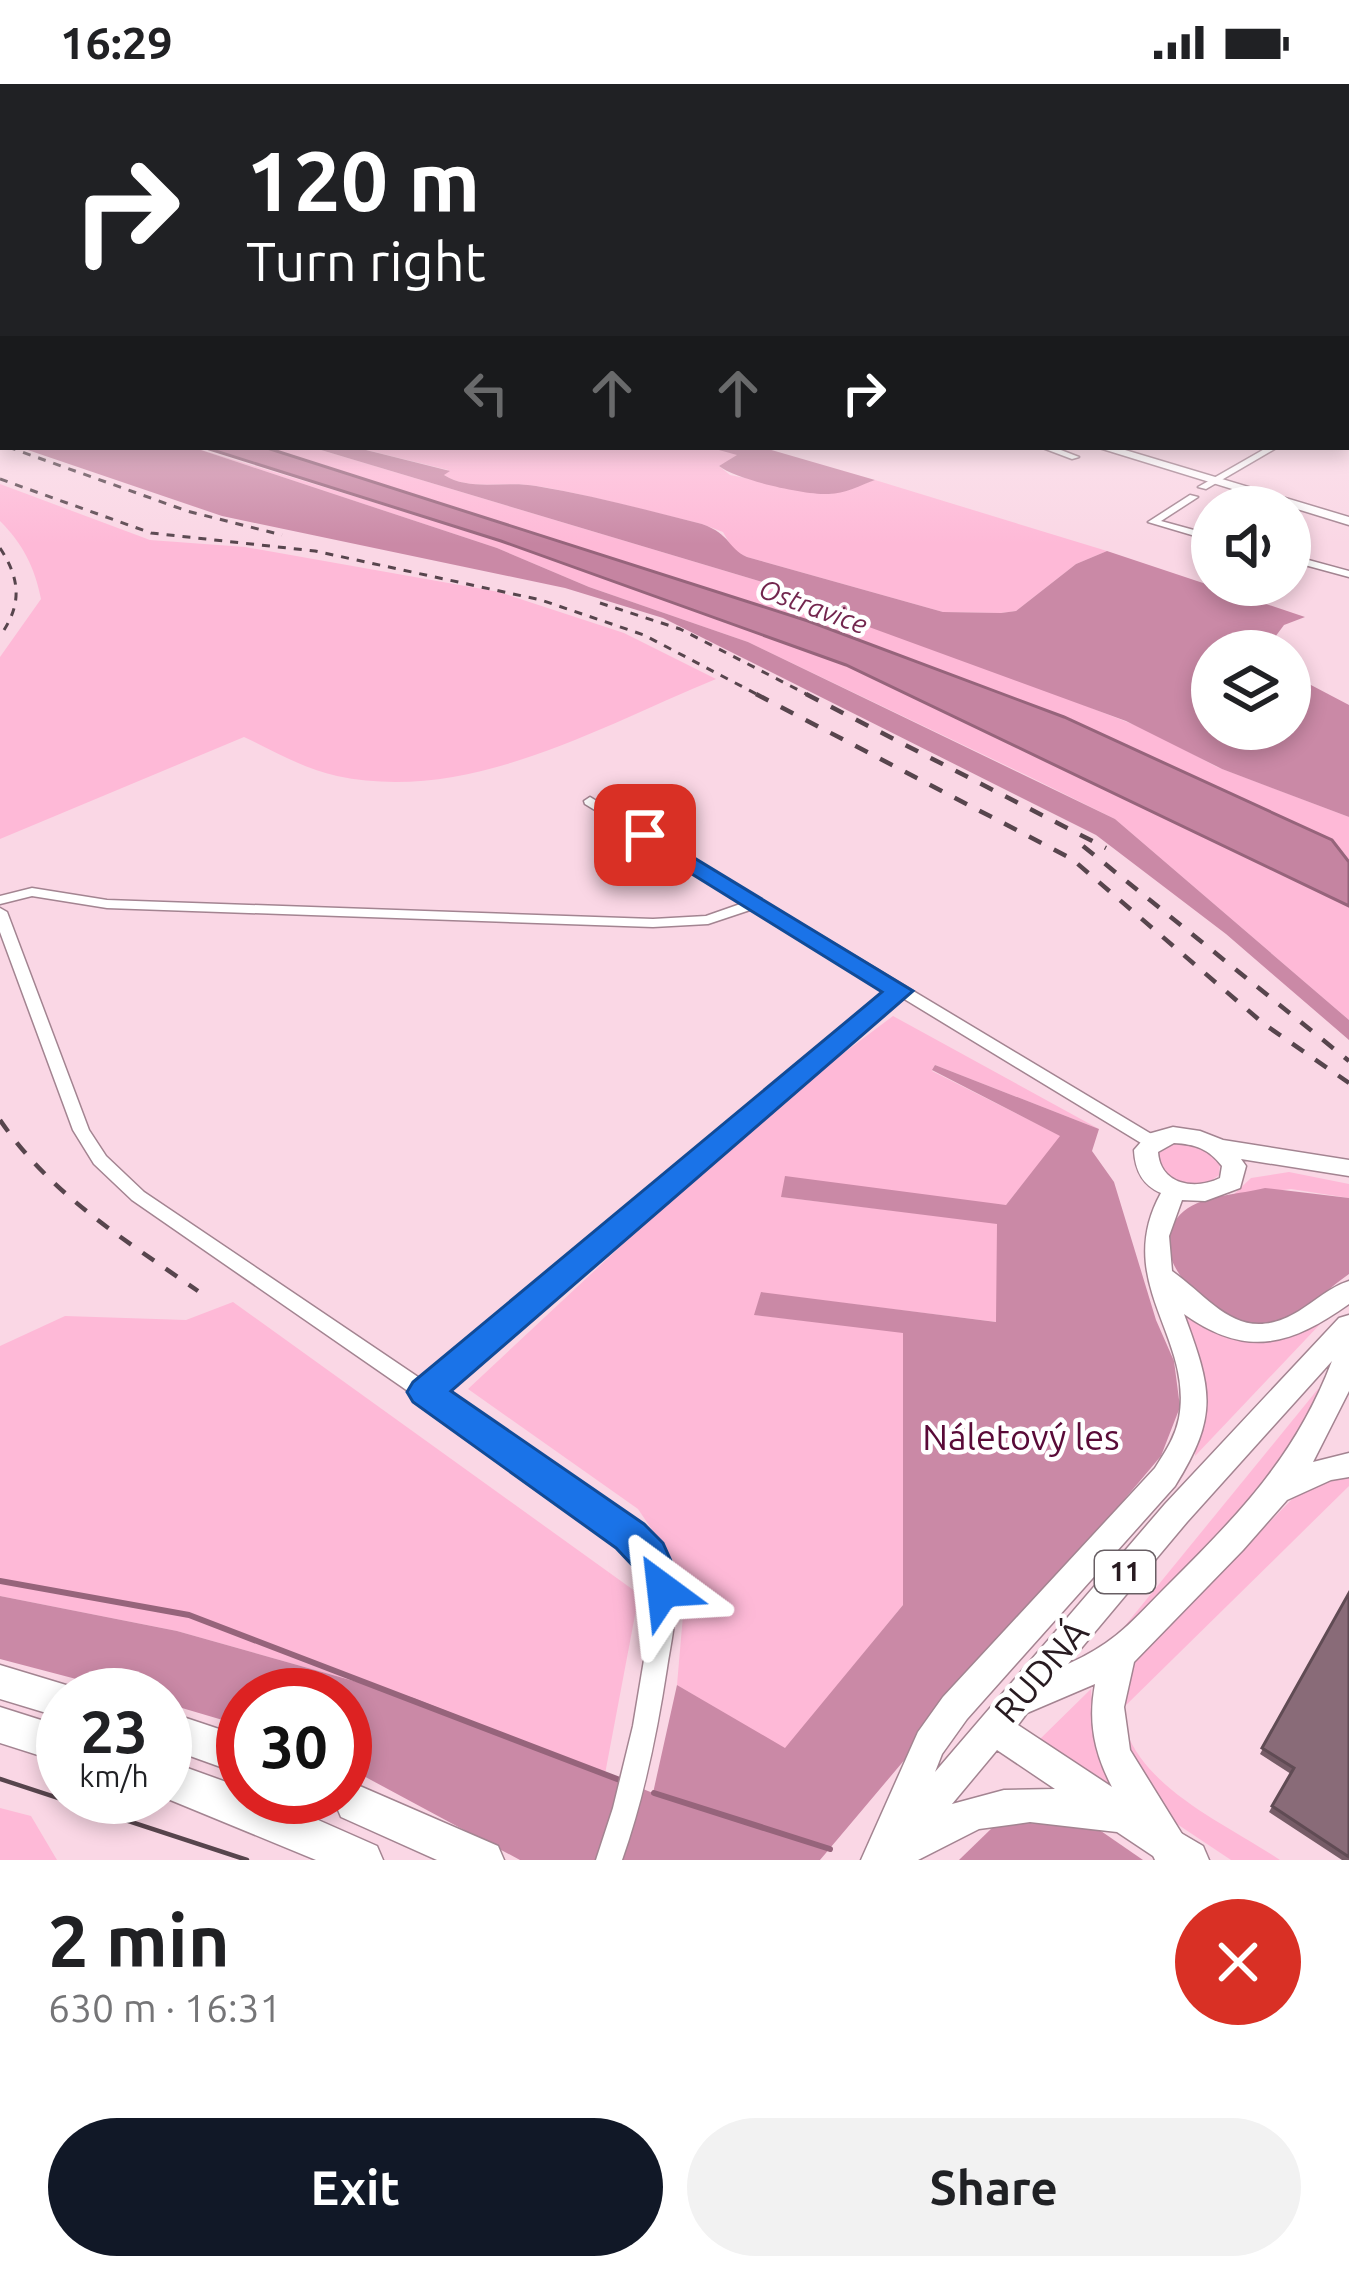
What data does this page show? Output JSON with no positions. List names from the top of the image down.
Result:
{
  "streets": {
    "main road": ["11", "RUDNÁ"]
  },
  "water": ["Ostravice"],
  "parks": ["Náletový les"],
  "page": {
    "status": "16:29",
    "turn": ["120 m", "Turn right"],
    "speed": "23 km/h",
    "limit": "30",
    "heading": ["2 min", "630 m · 16:31"],
    "buttons": ["Exit", "Share"]
  }
}
